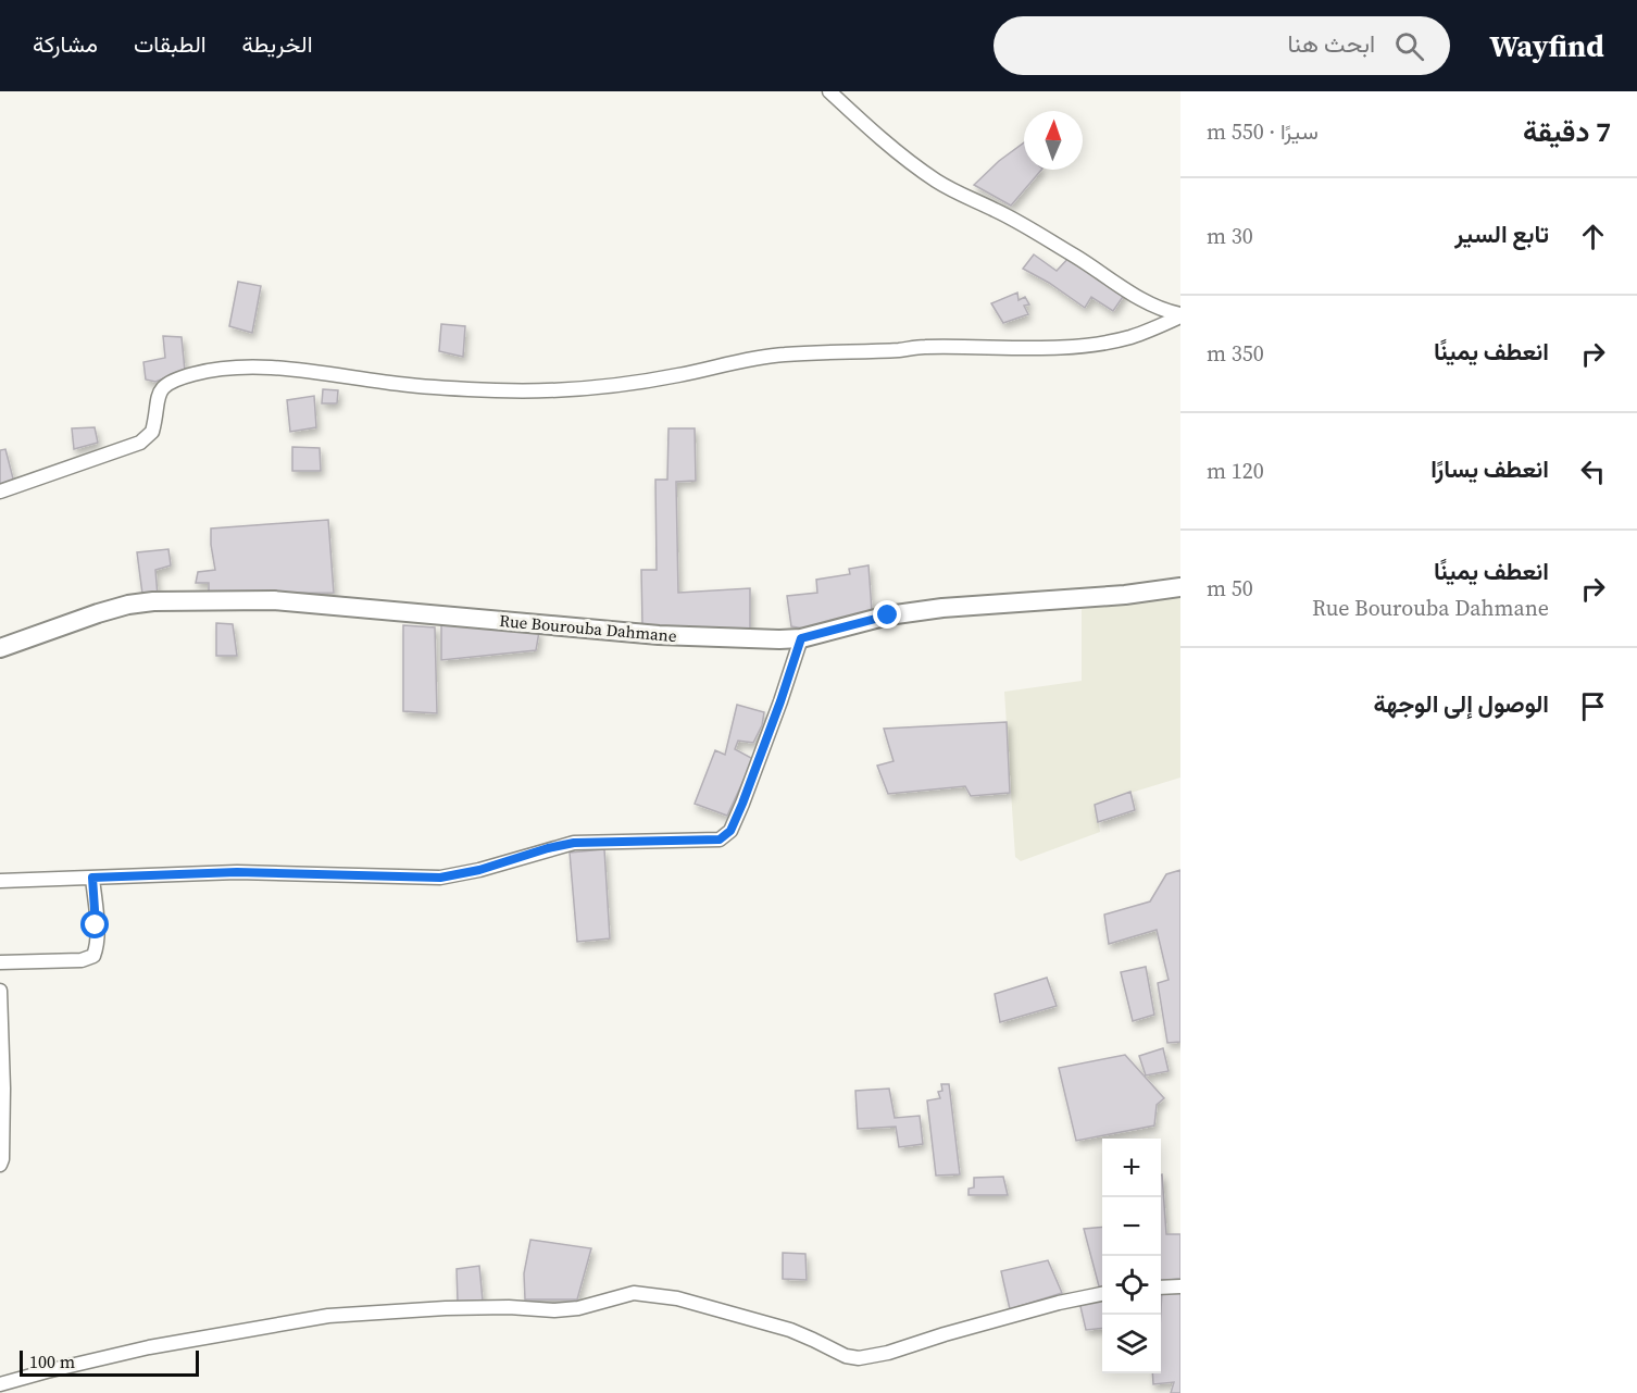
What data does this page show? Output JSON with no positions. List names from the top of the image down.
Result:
{
  "streets": {
    "street": ["Rue Bourouba Dahmane"]
  },
  "scale_bar": "100 m",
  "north": "top",
  "page": {
    "header": "Wayfind",
    "search": "ابحث هنا",
    "nav": ["الخريطة", "الطبقات", "مشاركة"],
    "heading": ["7 دقيقة", "سيرًا · 550 m"],
    "list": [
      ["تابع السير", "30 m"],
      ["انعطف يمينًا", "350 m"],
      ["انعطف يسارًا", "120 m"],
      ["انعطف يمينًا", "Rue Bourouba Dahmane", "50 m"],
      "الوصول إلى الوجهة"
    ],
    "map_buttons": ["+", "−"],
    "scale": "100 m"
  }
}
